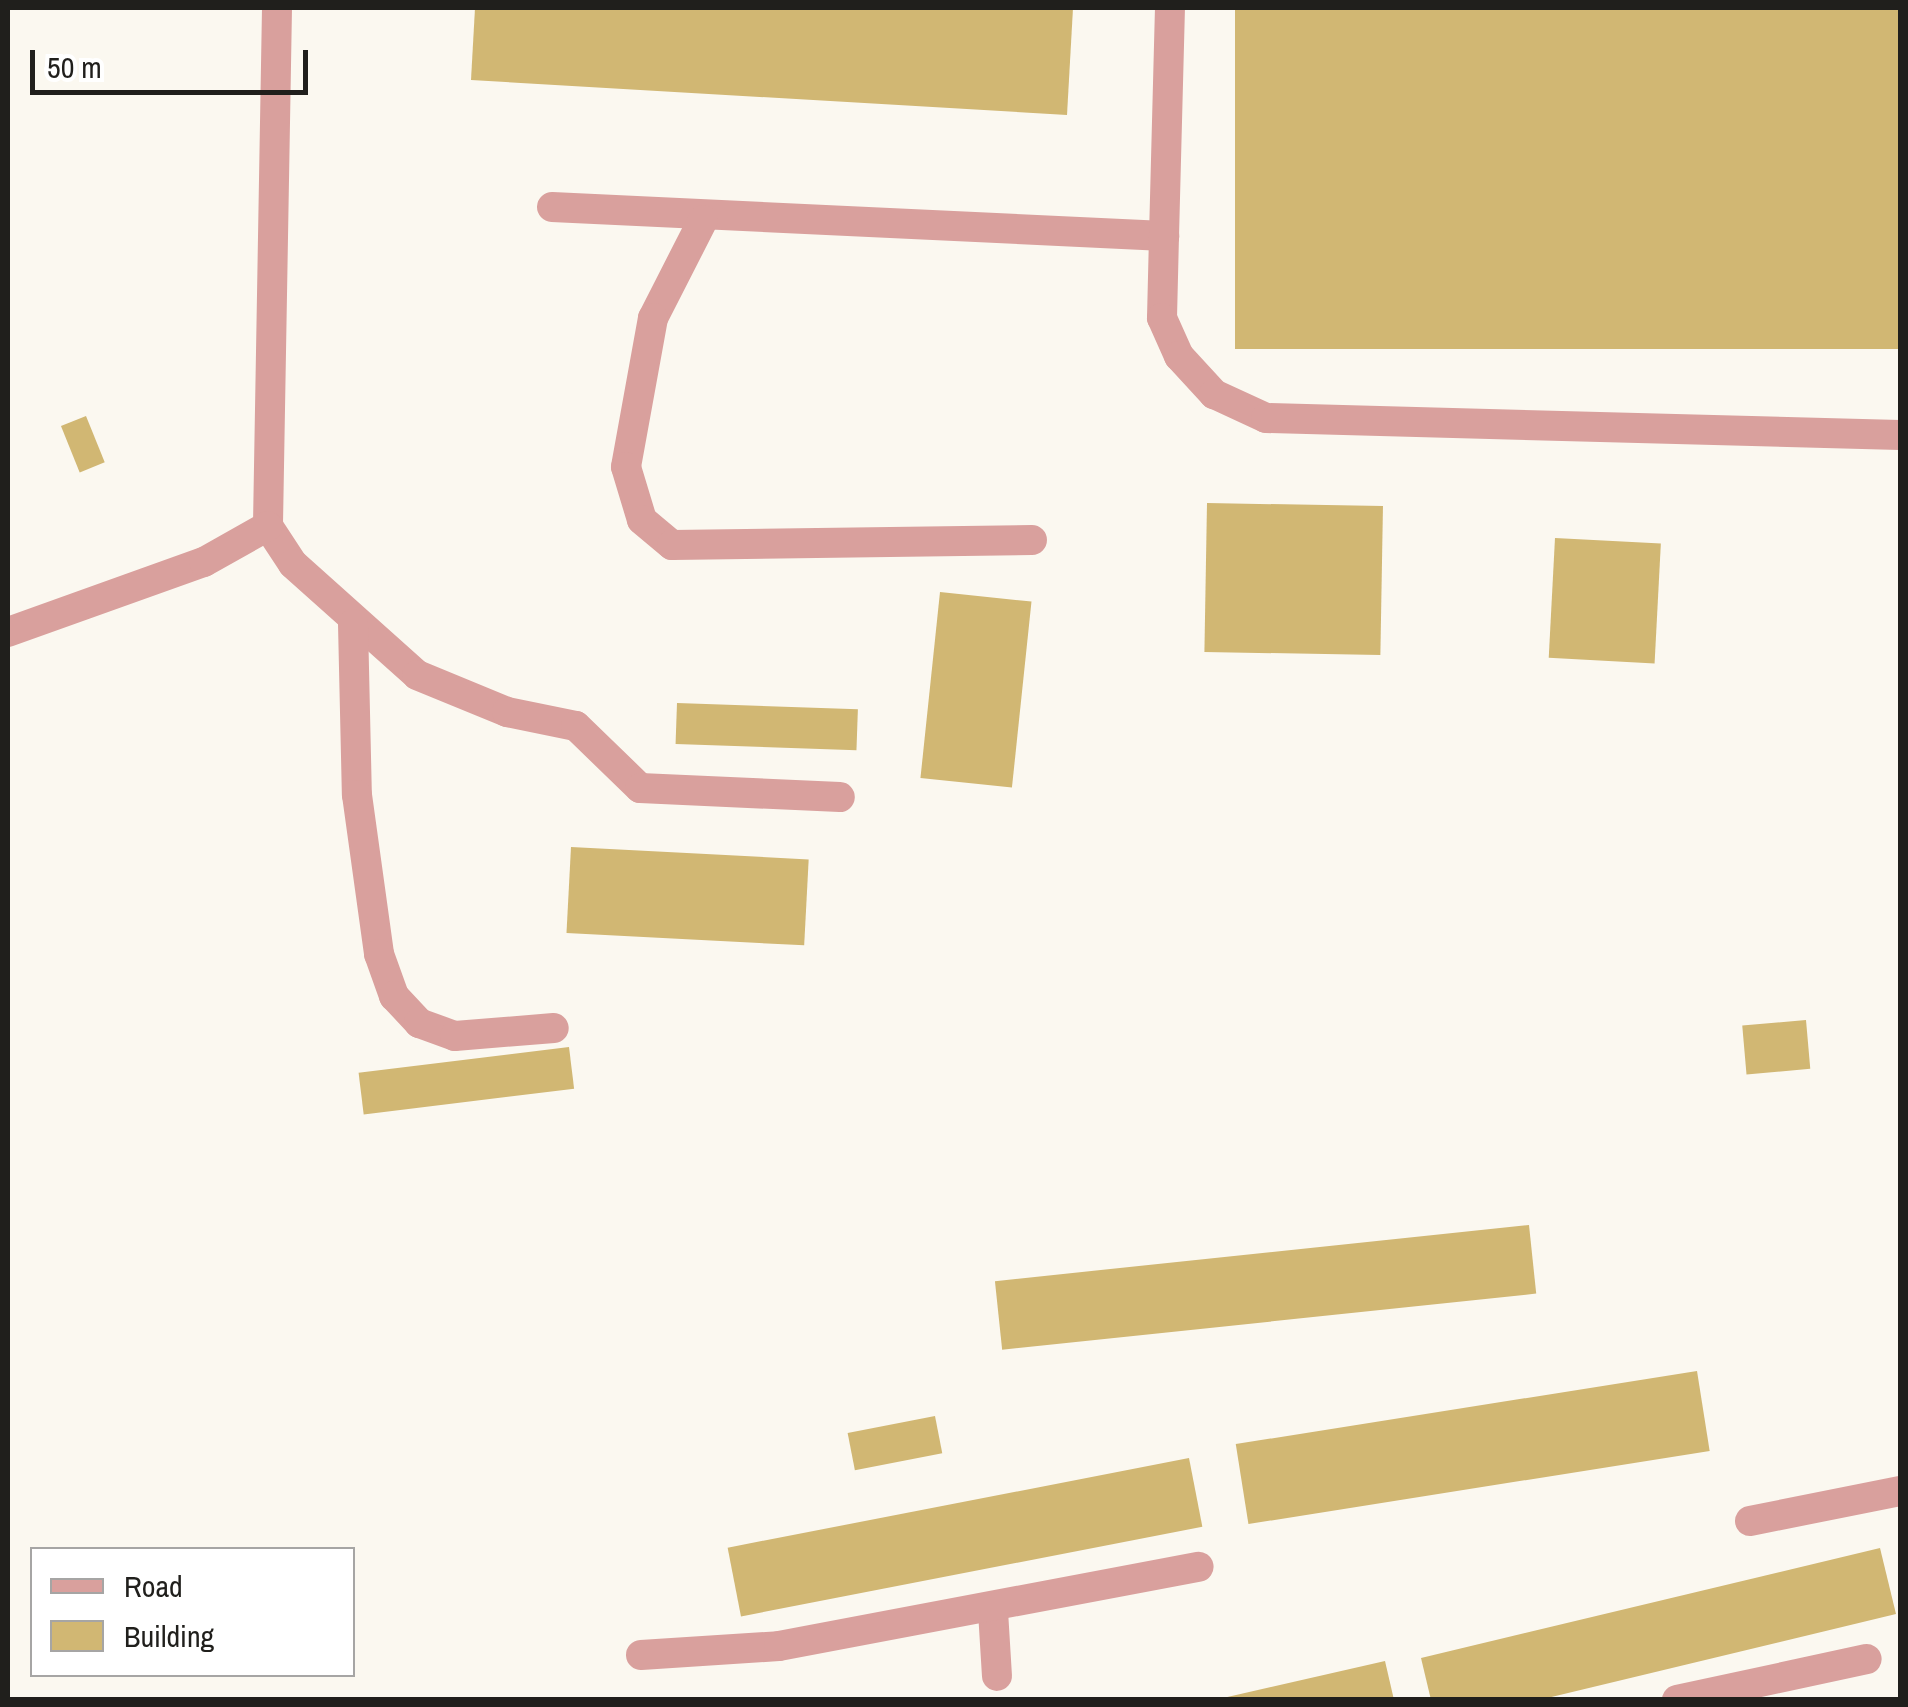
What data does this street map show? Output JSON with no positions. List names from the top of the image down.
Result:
{
  "legend": ["Road", "Building"],
  "scale_bar": "50 m"
}
